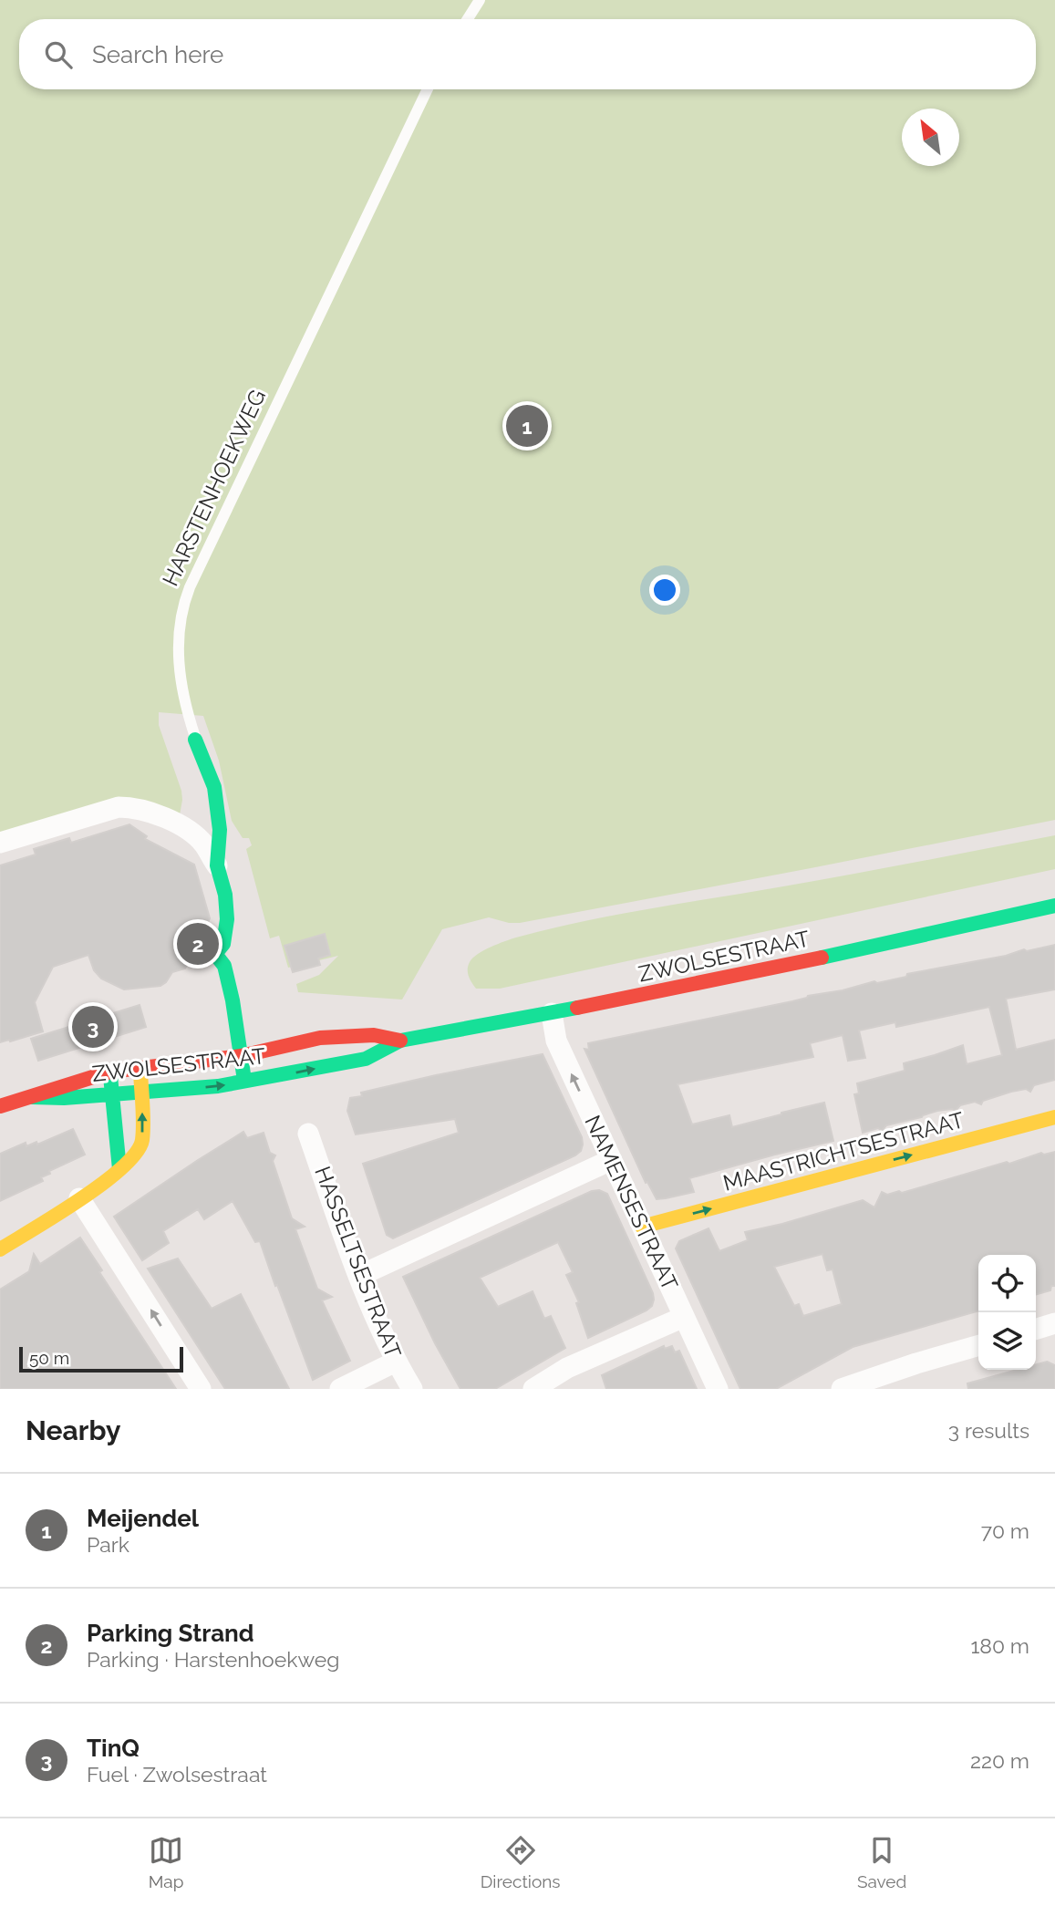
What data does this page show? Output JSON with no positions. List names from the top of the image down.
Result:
{
  "streets": {
    "main road": ["HARSTENHOEKWEG", "ZWOLSESTRAAT", "MAASTRICHTSESTRAAT"],
    "street": ["NAMENSESTRAAT", "HASSELTSESTRAAT"]
  },
  "crossings": [
    ["HARSTENHOEKWEG", "ZWOLSESTRAAT"],
    ["ZWOLSESTRAAT", "NAMENSESTRAAT"],
    ["MAASTRICHTSESTRAAT", "NAMENSESTRAAT"]
  ],
  "one_way": ["MAASTRICHTSESTRAAT", "NAMENSESTRAAT"],
  "scale_bar": "50 m",
  "north": "top left",
  "page": {
    "search": "Search here",
    "pins": ["1", "2", "3"],
    "scale": "50 m",
    "heading": ["Nearby", "3 results"],
    "list": [
      {
        "mark": "1",
        "name": "Meijendel",
        "note": "Park",
        "value": "70 m"
      },
      {
        "mark": "2",
        "name": "Parking Strand",
        "note": "Parking · Harstenhoekweg",
        "value": "180 m"
      },
      {
        "mark": "3",
        "name": "TinQ",
        "note": "Fuel · Zwolsestraat",
        "value": "220 m"
      }
    ],
    "nav": ["Map", "Directions", "Saved"]
  }
}
